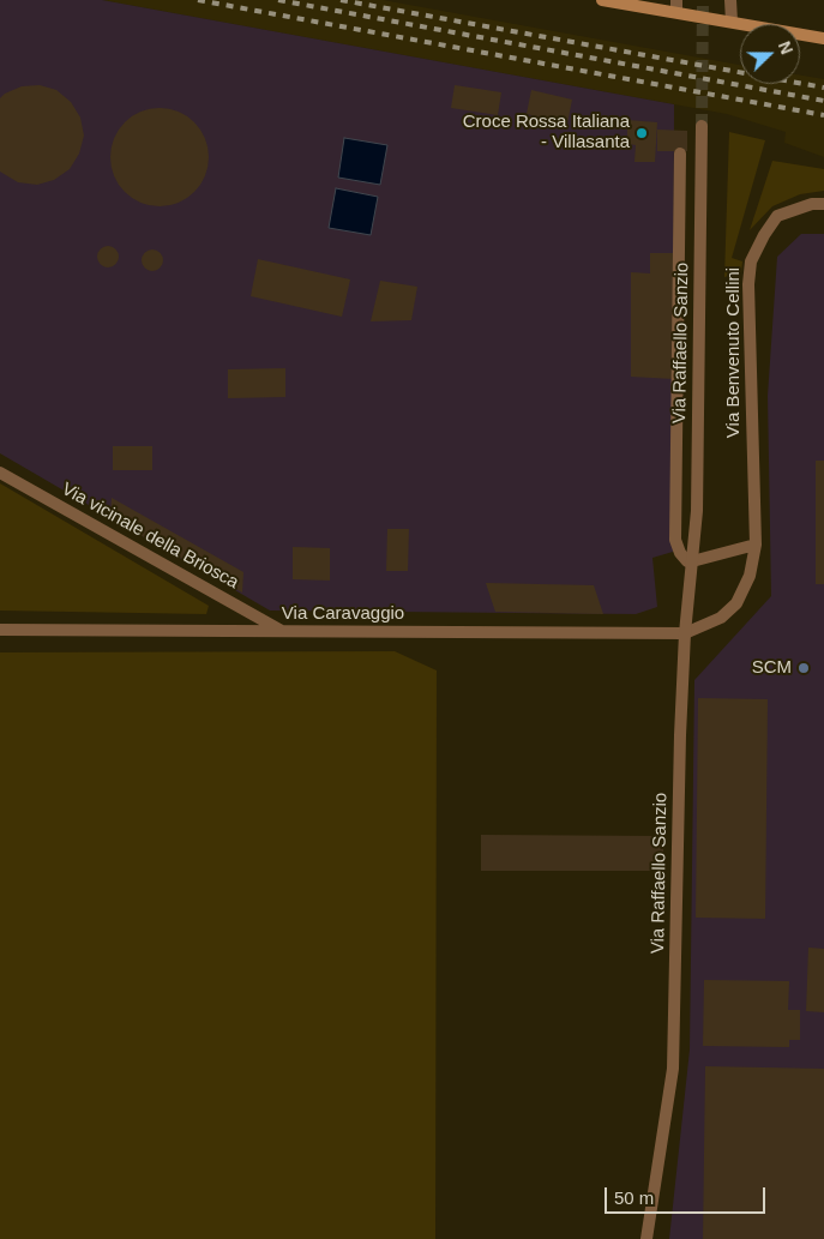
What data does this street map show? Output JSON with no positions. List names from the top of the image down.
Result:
{
  "streets": {
    "street": [
      "Via Raffaello Sanzio",
      "Via Benvenuto Cellini",
      "Via vicinale della Briosca",
      "Via Caravaggio"
    ]
  },
  "crossings": [
    ["Via Raffaello Sanzio", "Via Benvenuto Cellini"],
    ["Via Raffaello Sanzio", "Via Caravaggio"],
    ["Via Benvenuto Cellini", "Via Caravaggio"],
    ["Via vicinale della Briosca", "Via Caravaggio"]
  ],
  "places": ["Croce Rossa Italiana - Villasanta", "SCM"],
  "scale_bar": "50 m",
  "north": "right"
}
